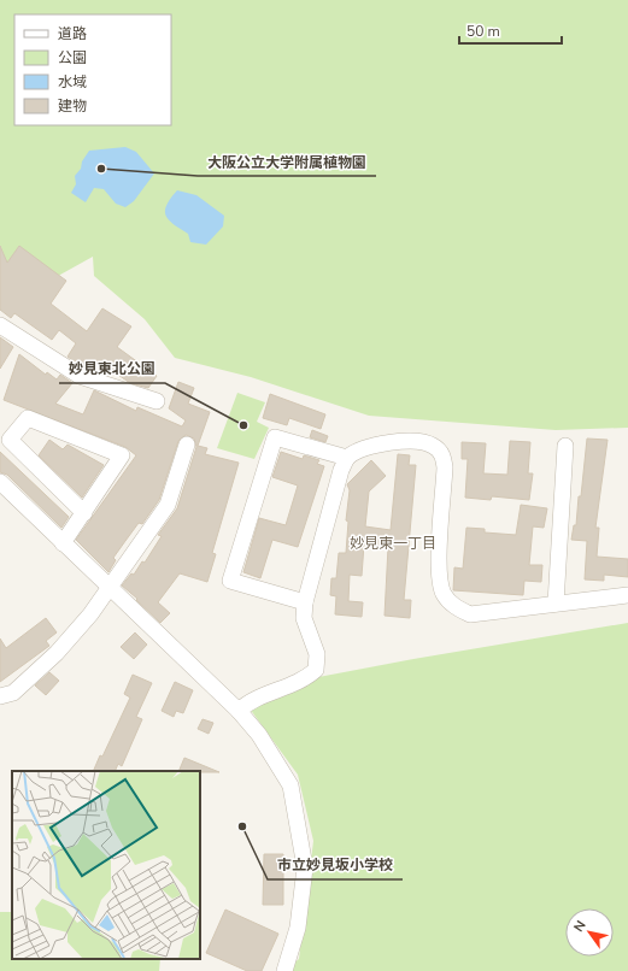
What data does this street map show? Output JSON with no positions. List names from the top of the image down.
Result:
{
  "districts": ["妙見東一丁目"],
  "places": ["大阪公立大学附属植物園", "妙見東北公園", "市立妙見坂小学校"],
  "legend": [
    "道路",
    "公園",
    "水域",
    "建物"
  ],
  "scale_bar": "50 m",
  "north": "top left"
}
